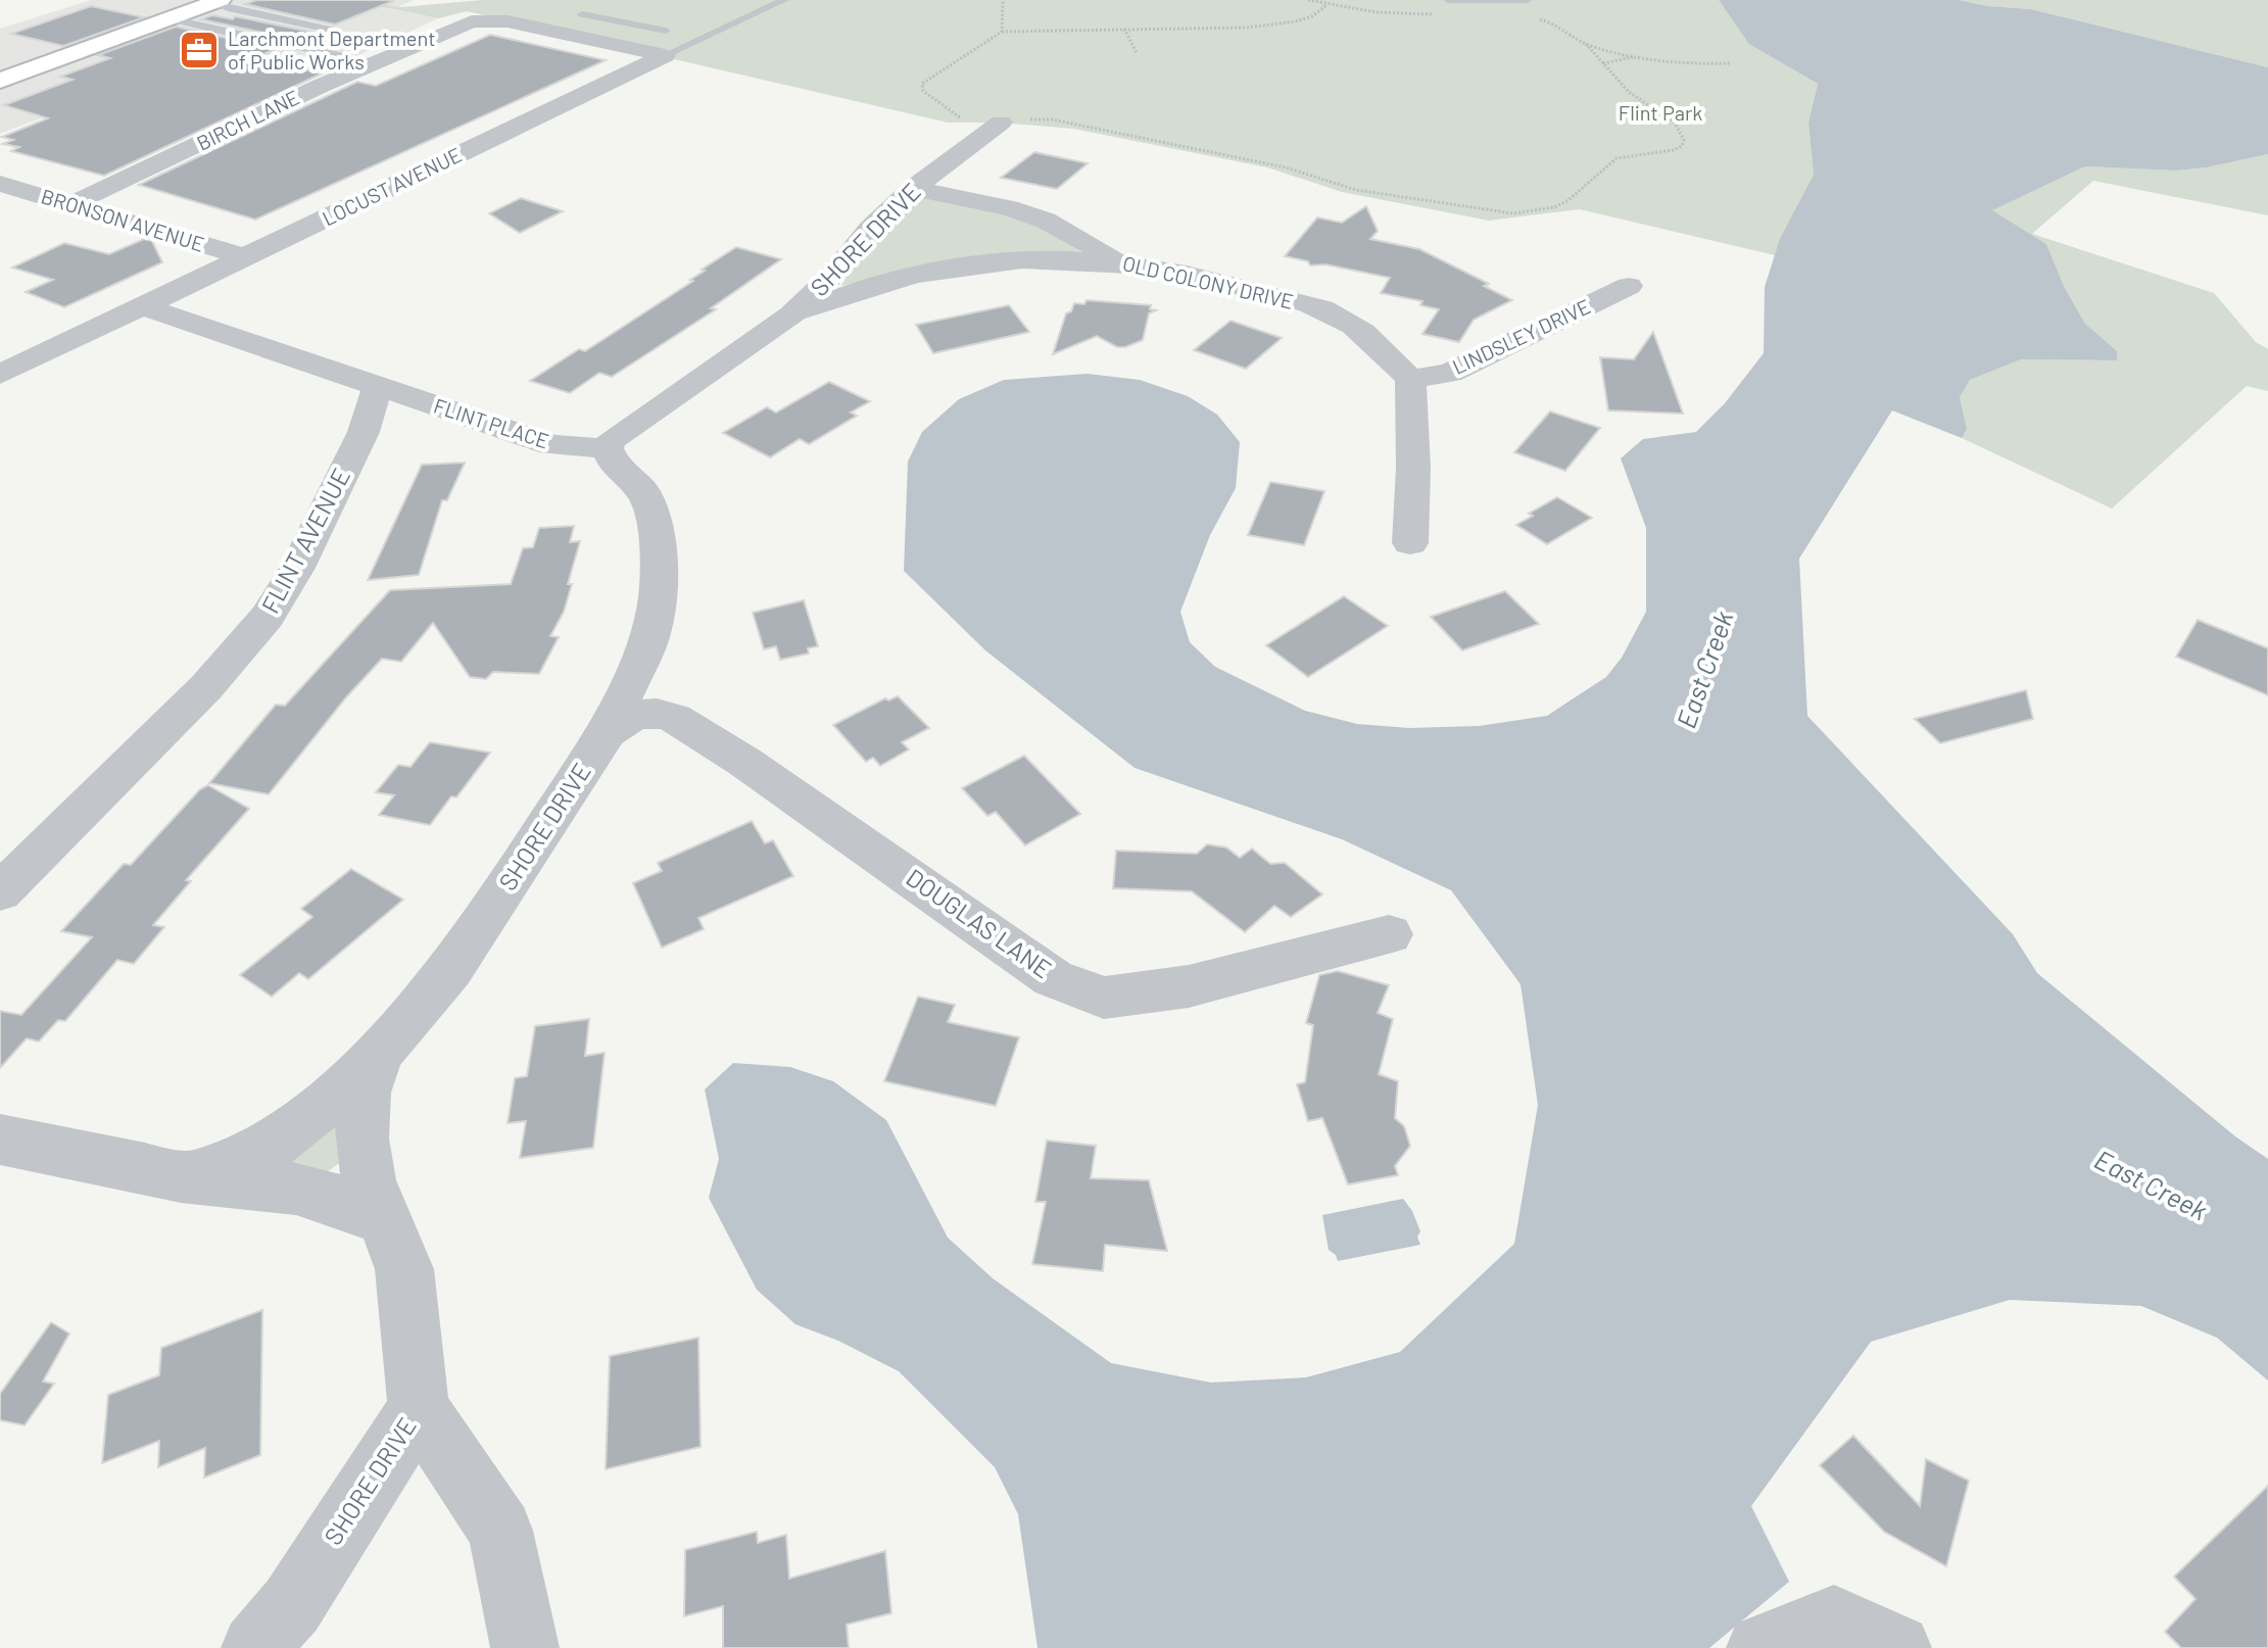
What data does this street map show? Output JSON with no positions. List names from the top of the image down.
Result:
{
  "streets": {
    "street": [
      "BIRCH LANE",
      "LOCUST AVENUE",
      "BRONSON AVENUE",
      "SHORE DRIVE",
      "OLD COLONY DRIVE",
      "LINDSLEY DRIVE",
      "FLINT PLACE",
      "FLINT AVENUE",
      "DOUGLAS LANE"
    ]
  },
  "crossings": [
    ["BIRCH LANE", "LOCUST AVENUE"],
    ["BIRCH LANE", "BRONSON AVENUE"],
    ["LOCUST AVENUE", "BRONSON AVENUE"],
    ["SHORE DRIVE", "OLD COLONY DRIVE"],
    ["SHORE DRIVE", "FLINT PLACE"],
    ["SHORE DRIVE", "DOUGLAS LANE"],
    ["OLD COLONY DRIVE", "LINDSLEY DRIVE"],
    ["FLINT PLACE", "FLINT AVENUE"]
  ],
  "water": ["East Creek"],
  "parks": ["Flint Park"],
  "places": {
    "office": ["Larchmont Department of Public Works"]
  }
}
